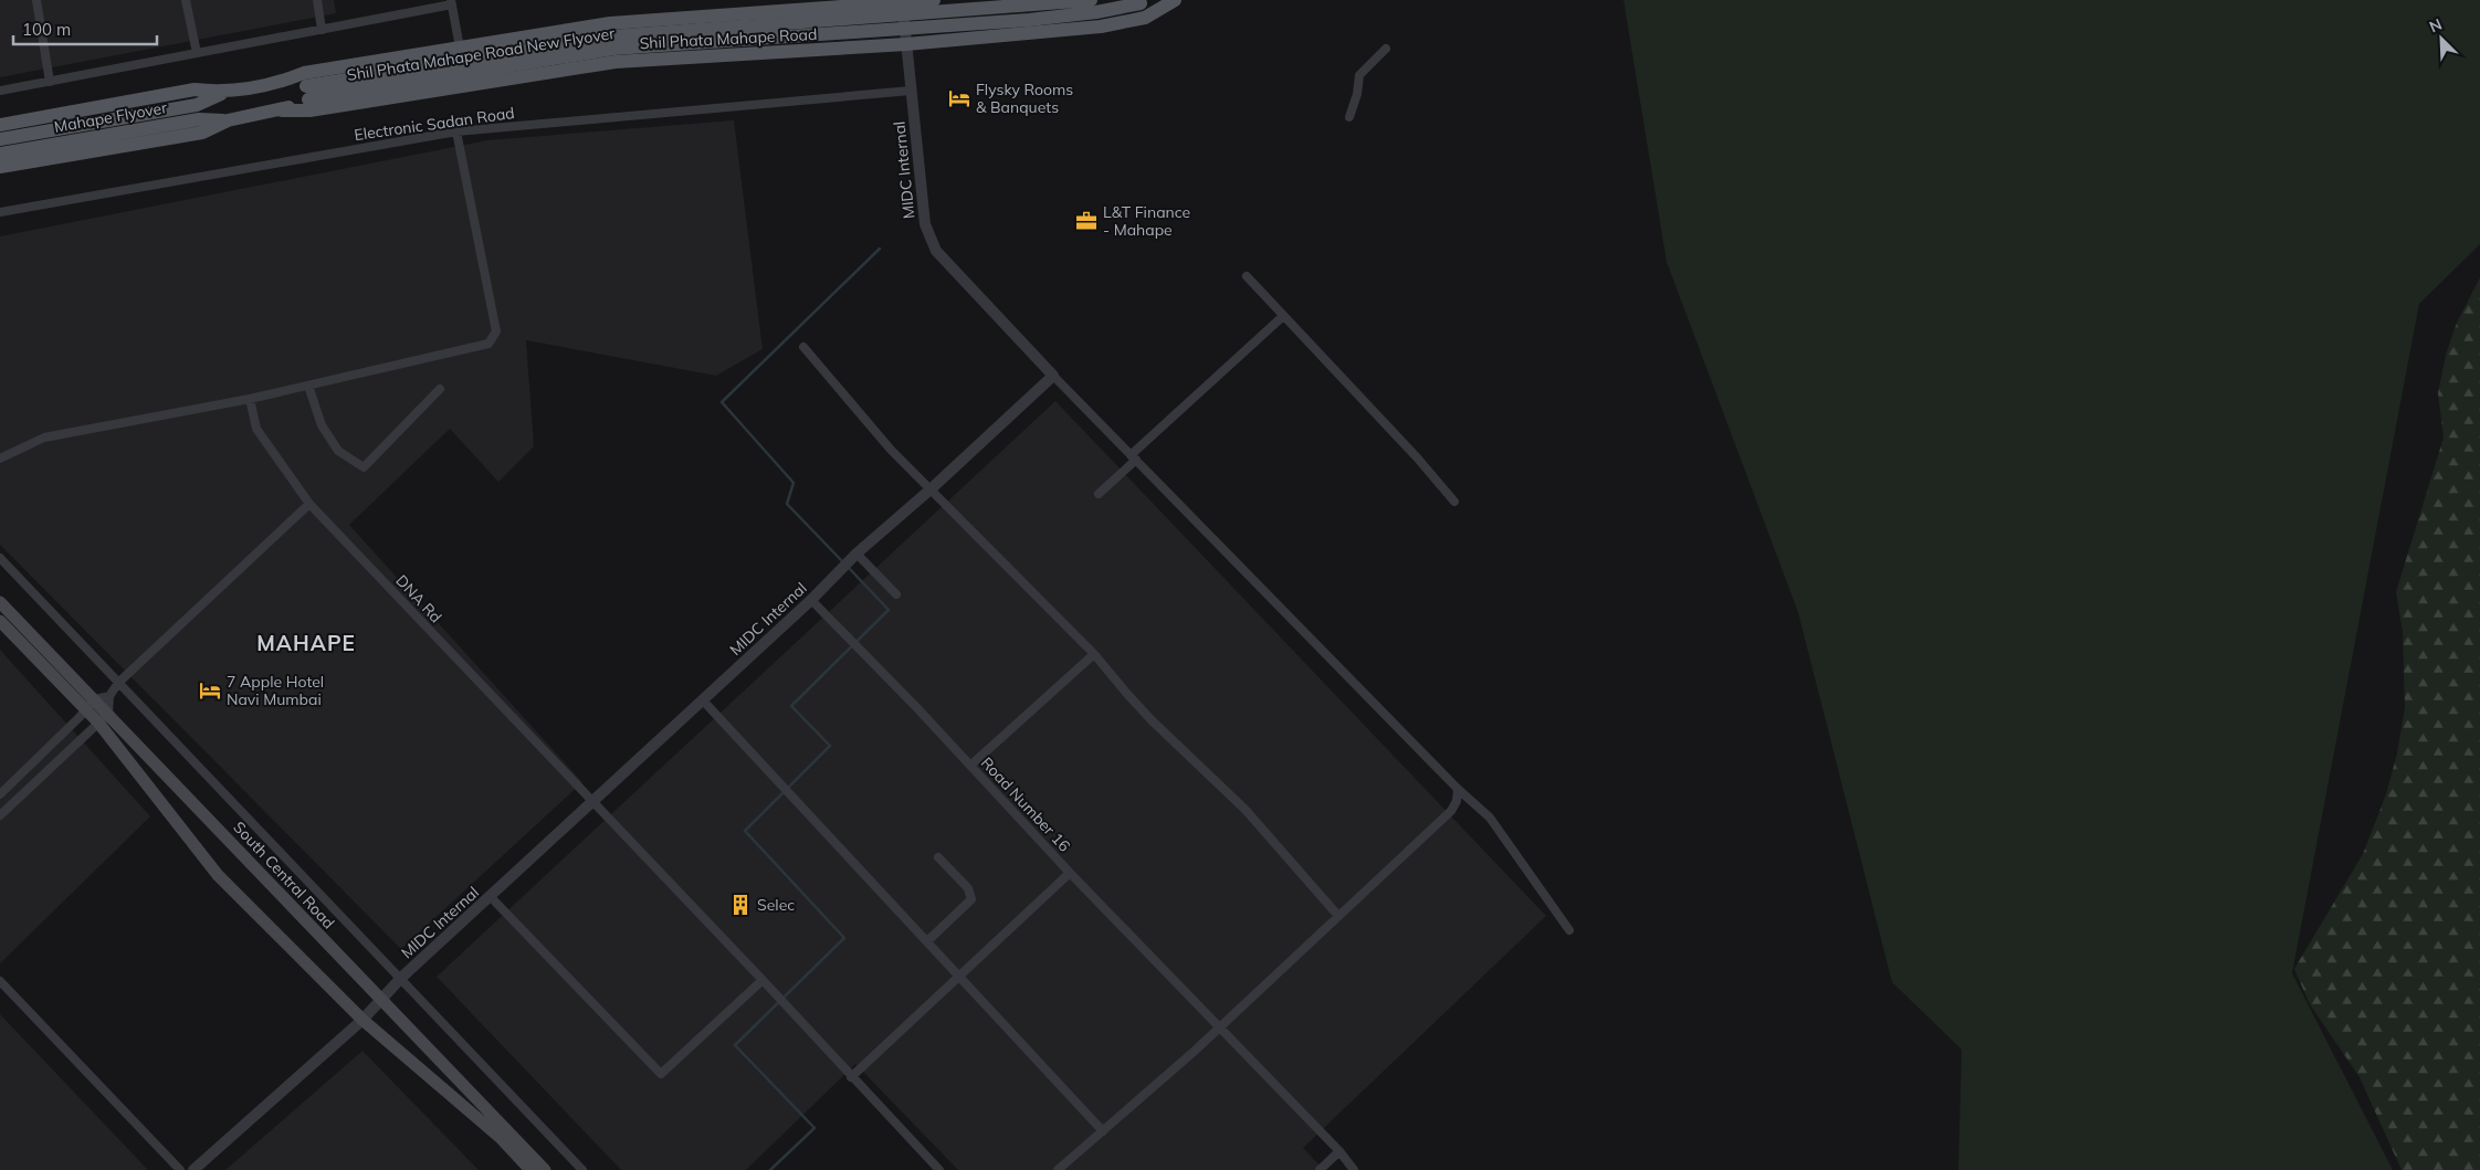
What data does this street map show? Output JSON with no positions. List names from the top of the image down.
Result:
{
  "streets": {
    "main road": [
      "Shil Phata Mahape Road",
      "Shil Phata Mahape Road New Flyover",
      "Mahape Flyover",
      "South Central Road"
    ],
    "street": [
      "Electronic Sadan Road",
      "MIDC Internal",
      "DNA Rd",
      "Road Number 16"
    ]
  },
  "crossings": [
    ["Shil Phata Mahape Road", "Shil Phata Mahape Road New Flyover"],
    ["Shil Phata Mahape Road", "MIDC Internal"],
    ["Electronic Sadan Road", "MIDC Internal"],
    ["MIDC Internal", "DNA Rd"],
    ["MIDC Internal", "Road Number 16"],
    ["MIDC Internal", "South Central Road"]
  ],
  "districts": ["MAHAPE"],
  "places": {
    "hotel": ["Flysky Rooms & Banquets", "7 Apple Hotel Navi Mumbai"],
    "office": ["L&T Finance - Mahape"],
    "building": ["Selec"]
  },
  "scale_bar": "100 m",
  "north": "top left"
}
